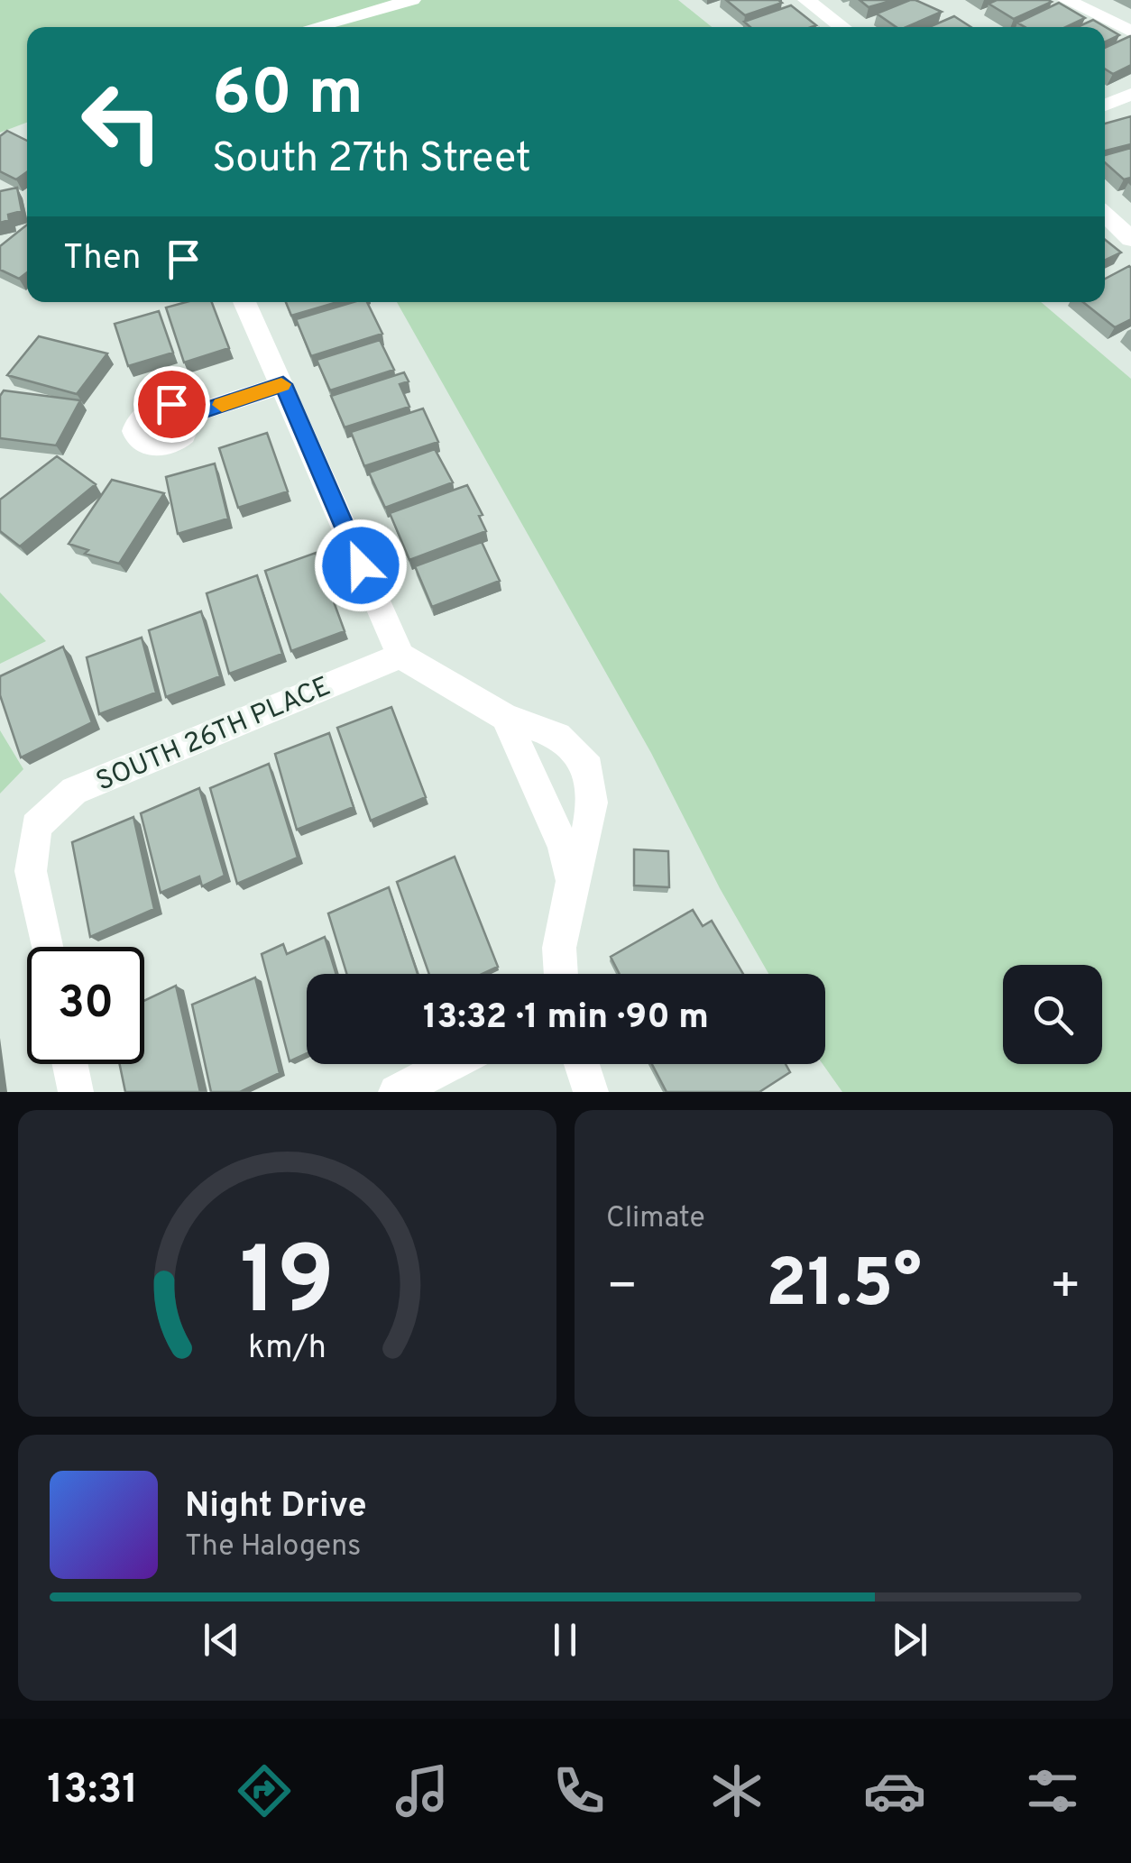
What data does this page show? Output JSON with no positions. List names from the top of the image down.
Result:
{
  "streets": {
    "street": ["SOUTH 26TH PLACE"]
  },
  "page": {
    "turn": ["60 m", "South 27th Street"],
    "then": "Then",
    "limit": "30",
    "trip": "13:32 · 1 min · 90 m",
    "tile": "Climate",
    "heat": ["−", "21.5°", "+"],
    "song": ["Night Drive", "The Halogens"],
    "tabs": "13:31",
    "gauge": ["19", "km/h"]
  }
}
